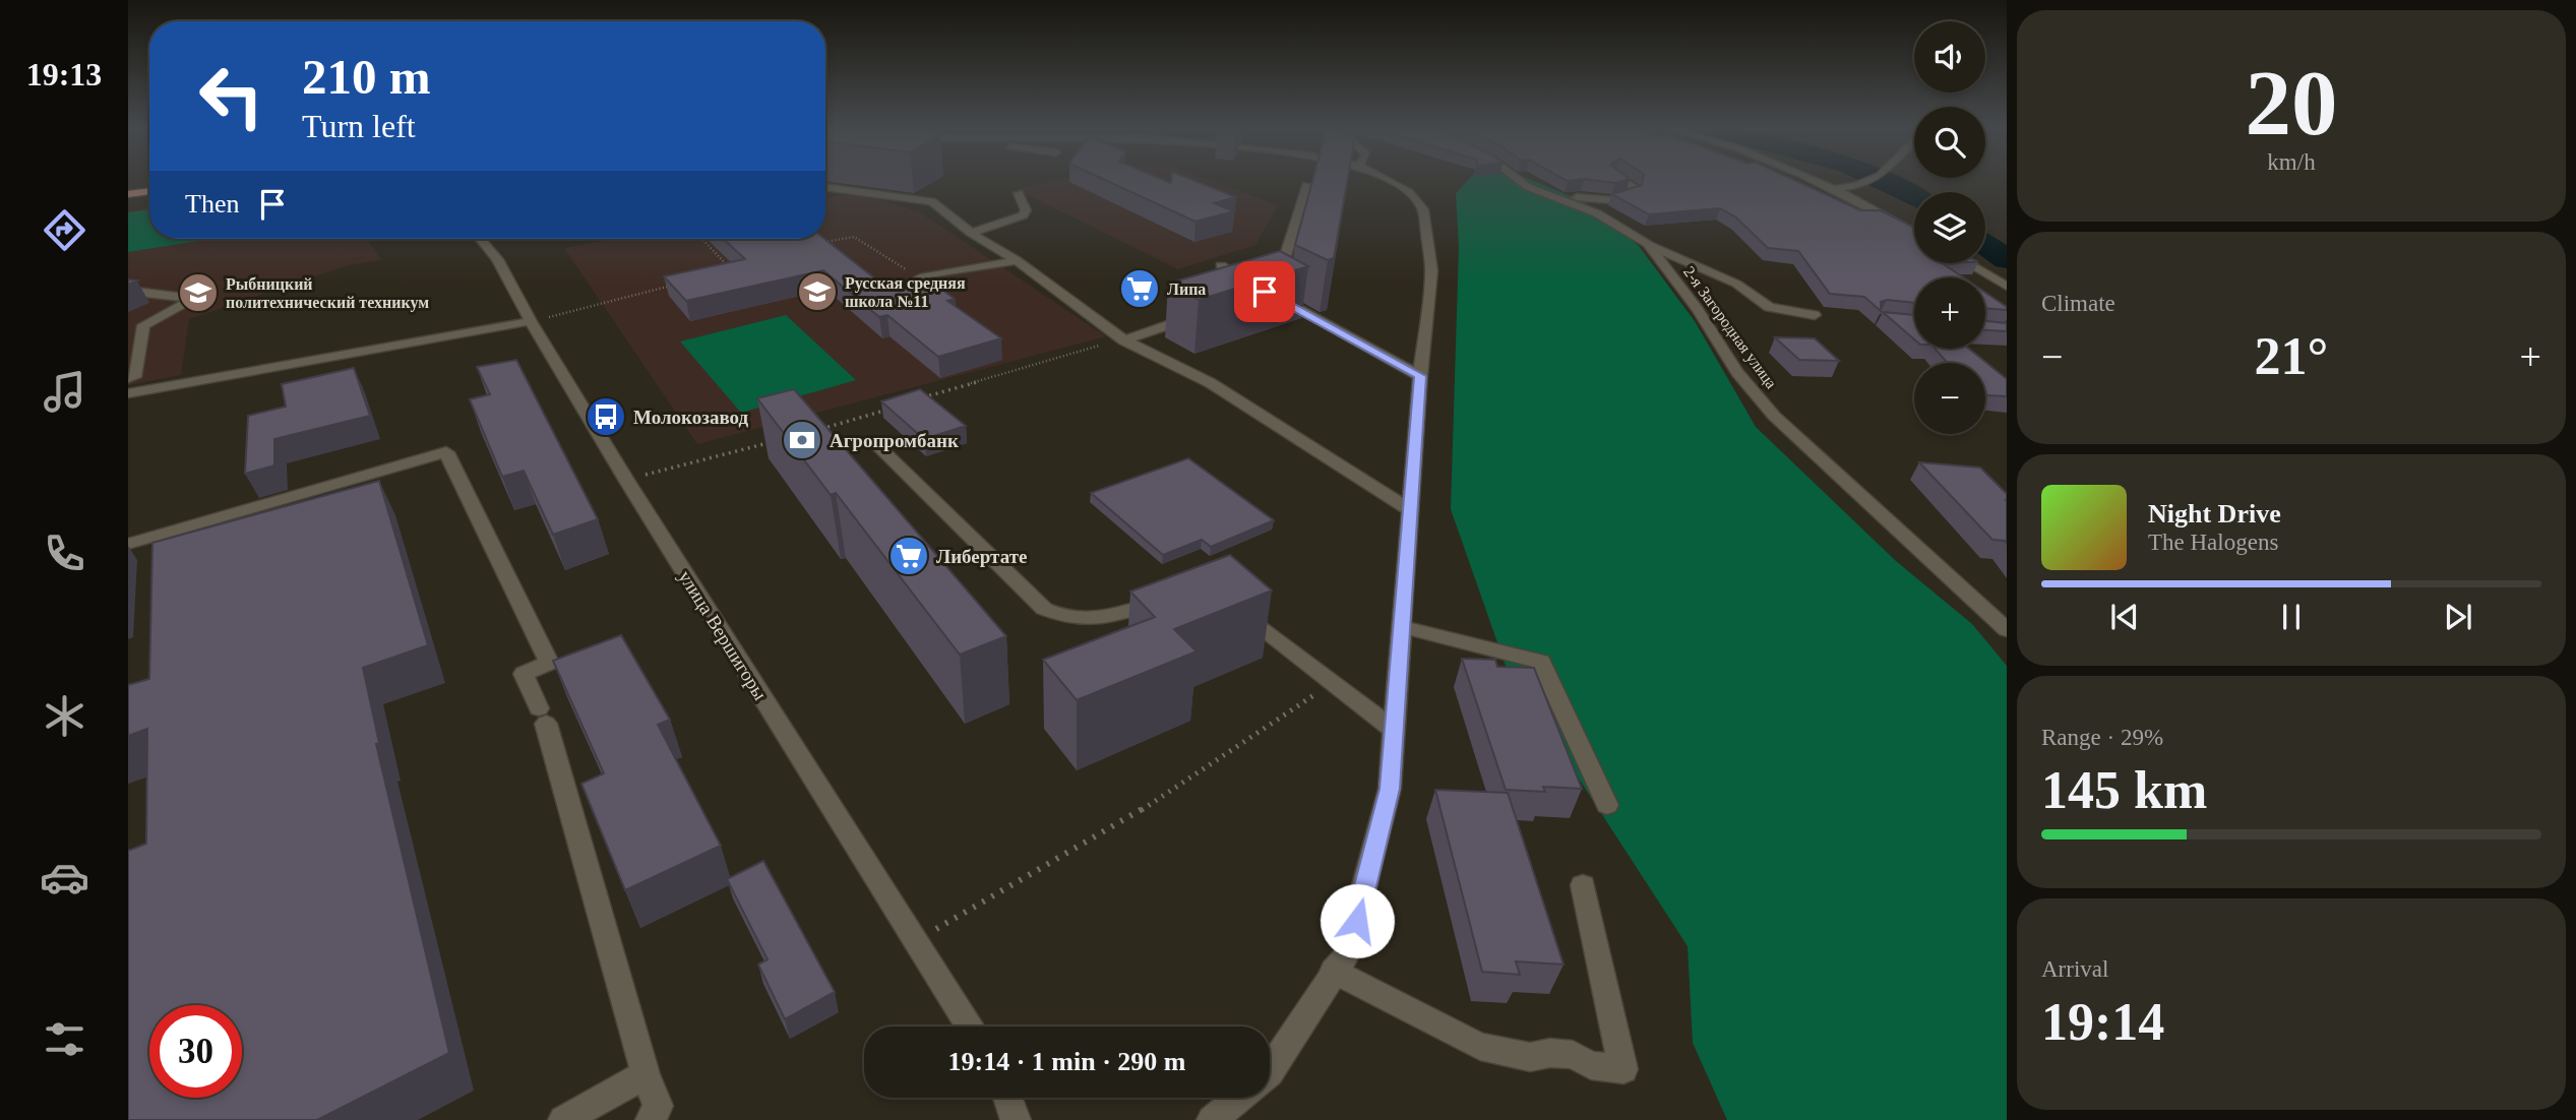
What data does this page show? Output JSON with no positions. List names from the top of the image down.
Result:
{
  "streets": {
    "street": ["2-я Загородная улица", "улица Вершигоры"]
  },
  "places": {
    "supermarket": ["Липа", "Либертате"],
    "school or university": ["Русская средняя школа №11", "Рыбницкий политехнический техникум"],
    "bus stop": ["Молокозавод"],
    "bank": ["Агропромбанк"]
  },
  "page": {
    "tabs": "19:13",
    "tile": [
      ["20", "km/h"],
      "Climate",
      ["Range · 29%", "145 km"],
      ["Arrival", "19:14"]
    ],
    "map_buttons": ["+", "−"],
    "turn": ["210 m", "Turn left"],
    "then": "Then",
    "heat": ["−", "21°", "+"],
    "song": ["Night Drive", "The Halogens"],
    "limit": "30",
    "trip": "19:14 · 1 min · 290 m"
  }
}
